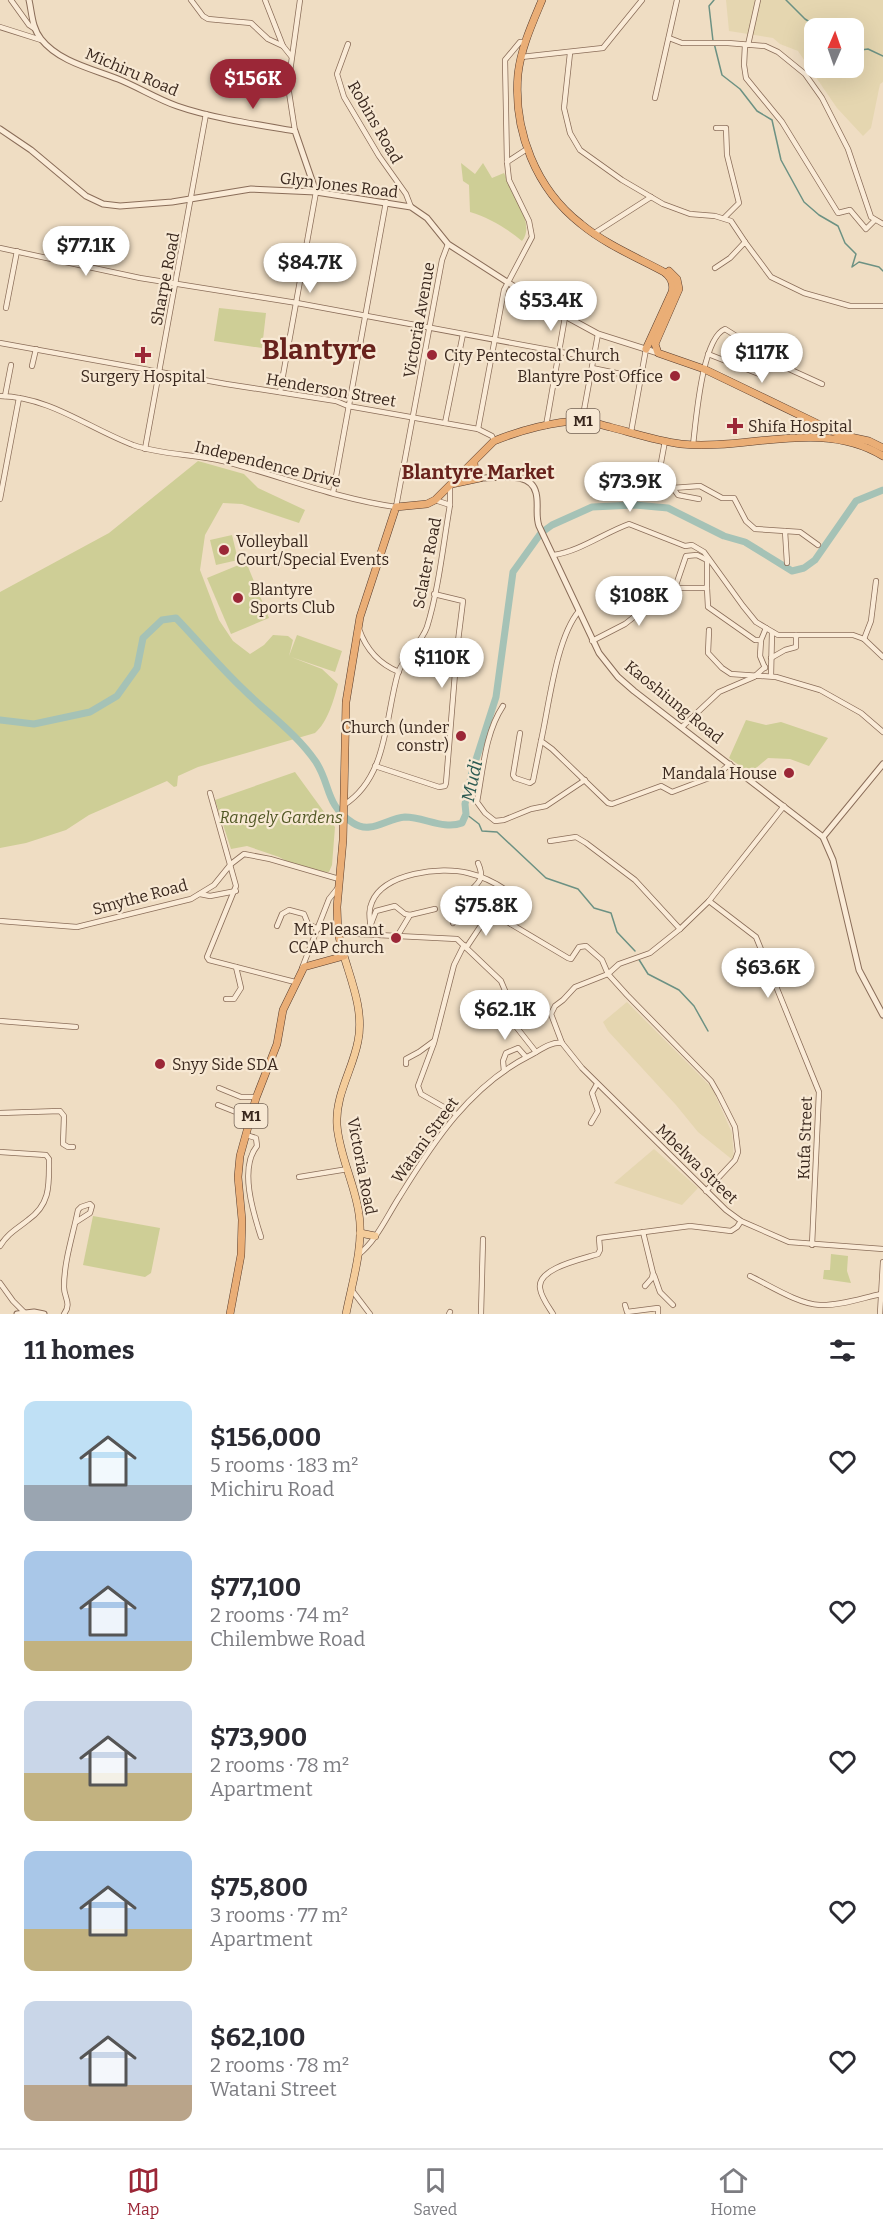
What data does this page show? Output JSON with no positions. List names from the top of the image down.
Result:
{
  "streets": {
    "highway": ["M1"],
    "main road": ["Victoria Road"],
    "street": [
      "Michiru Road",
      "Robins Road",
      "Glyn Jones Road",
      "Sharpe Road",
      "Victoria Avenue",
      "Henderson Street",
      "Independence Drive",
      "Sclater Road",
      "Kaoshiung Road",
      "Smythe Road",
      "Kufa Street",
      "Watani Street",
      "Mbelwa Street"
    ]
  },
  "crossings": [
    ["Michiru Road", "Sharpe Road"],
    ["Robins Road", "Glyn Jones Road"],
    ["Glyn Jones Road", "Sharpe Road"],
    ["Glyn Jones Road", "Victoria Avenue"],
    ["Sharpe Road", "Henderson Street"],
    ["Sharpe Road", "Independence Drive"],
    ["Victoria Avenue", "Henderson Street"],
    ["Victoria Avenue", "Independence Drive"],
    ["Henderson Street", "M1"],
    ["Kufa Street", "Mbelwa Street"],
    ["Watani Street", "Mbelwa Street"],
    ["Watani Street", "Victoria Road"]
  ],
  "districts": ["Blantyre", "Blantyre Market"],
  "water": ["Mudi"],
  "parks": ["Rangely Gardens"],
  "places": {
    "health": ["Surgery Hospital", "Shifa Hospital"],
    "other": [
      "City Pentecostal Church",
      "Blantyre Post Office",
      "Volleyball Court/Special Events",
      "Blantyre Sports Club",
      "Church (under constr)",
      "Mandala House",
      "Mt. Pleasant CCAP church",
      "Snyy Side SDA"
    ]
  },
  "north": "top",
  "page": {
    "price": [
      "$156K",
      "$77.1K",
      "$84.7K",
      "$53.4K",
      "$117K",
      "$73.9K",
      "$108K",
      "$110K",
      "$75.8K",
      "$63.6K",
      "$62.1K"
    ],
    "heading": "11 homes",
    "list": [
      {
        "name": "$156,000",
        "note": "5 rooms · 183 m² · Michiru Road"
      },
      {
        "name": "$77,100",
        "note": "2 rooms · 74 m² · Chilembwe Road"
      },
      {
        "name": "$73,900",
        "note": "2 rooms · 78 m² · Apartment"
      },
      {
        "name": "$75,800",
        "note": "3 rooms · 77 m² · Apartment"
      },
      {
        "name": "$62,100",
        "note": "2 rooms · 78 m² · Watani Street"
      }
    ],
    "tabs": ["Map", "Saved", "Home"]
  }
}
